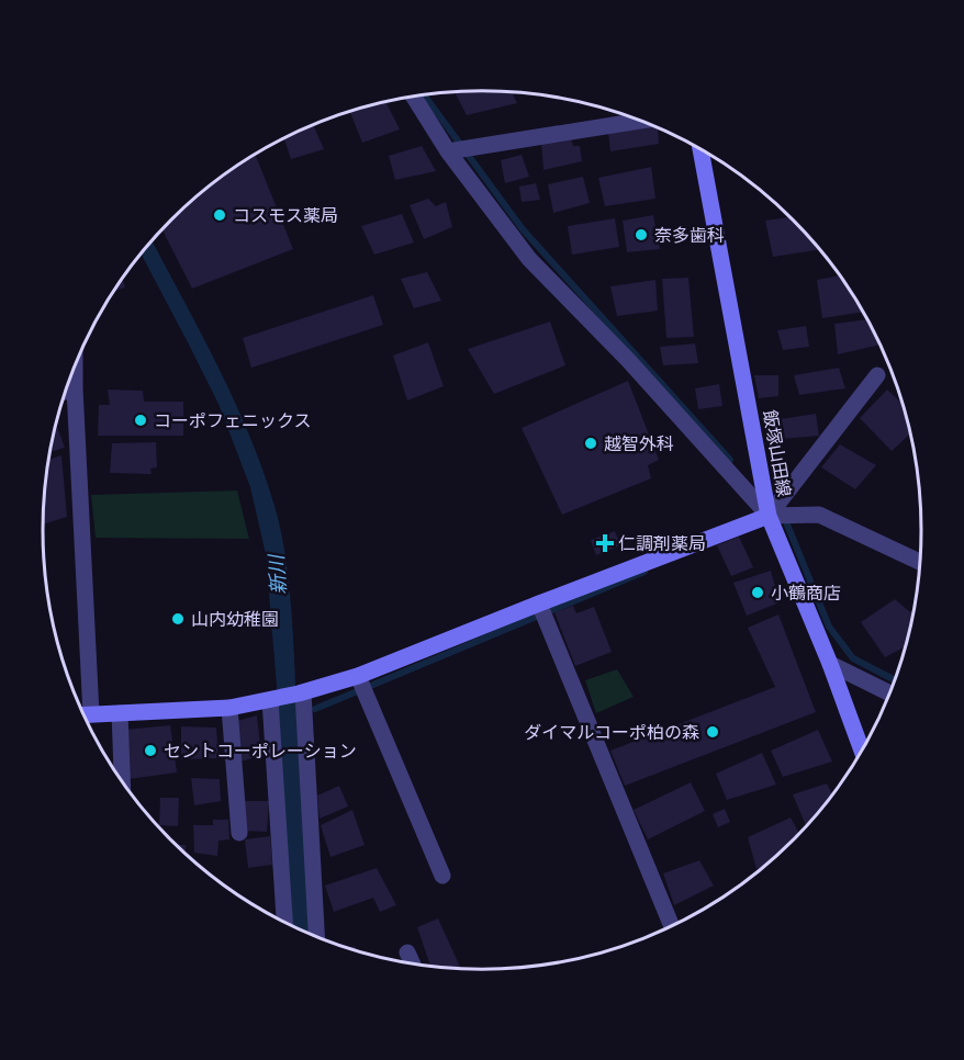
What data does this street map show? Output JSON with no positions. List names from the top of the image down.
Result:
{
  "streets": {
    "street": ["飯塚山田線"]
  },
  "water": ["新川"],
  "places": {
    "other": [
      "コスモス薬局",
      "奈多歯科",
      "コーポフェニックス",
      "越智外科",
      "小鶴商店",
      "山内幼稚園",
      "ダイマルコーポ柏の森",
      "セントコーポレーション"
    ],
    "health": ["仁調剤薬局"]
  }
}
